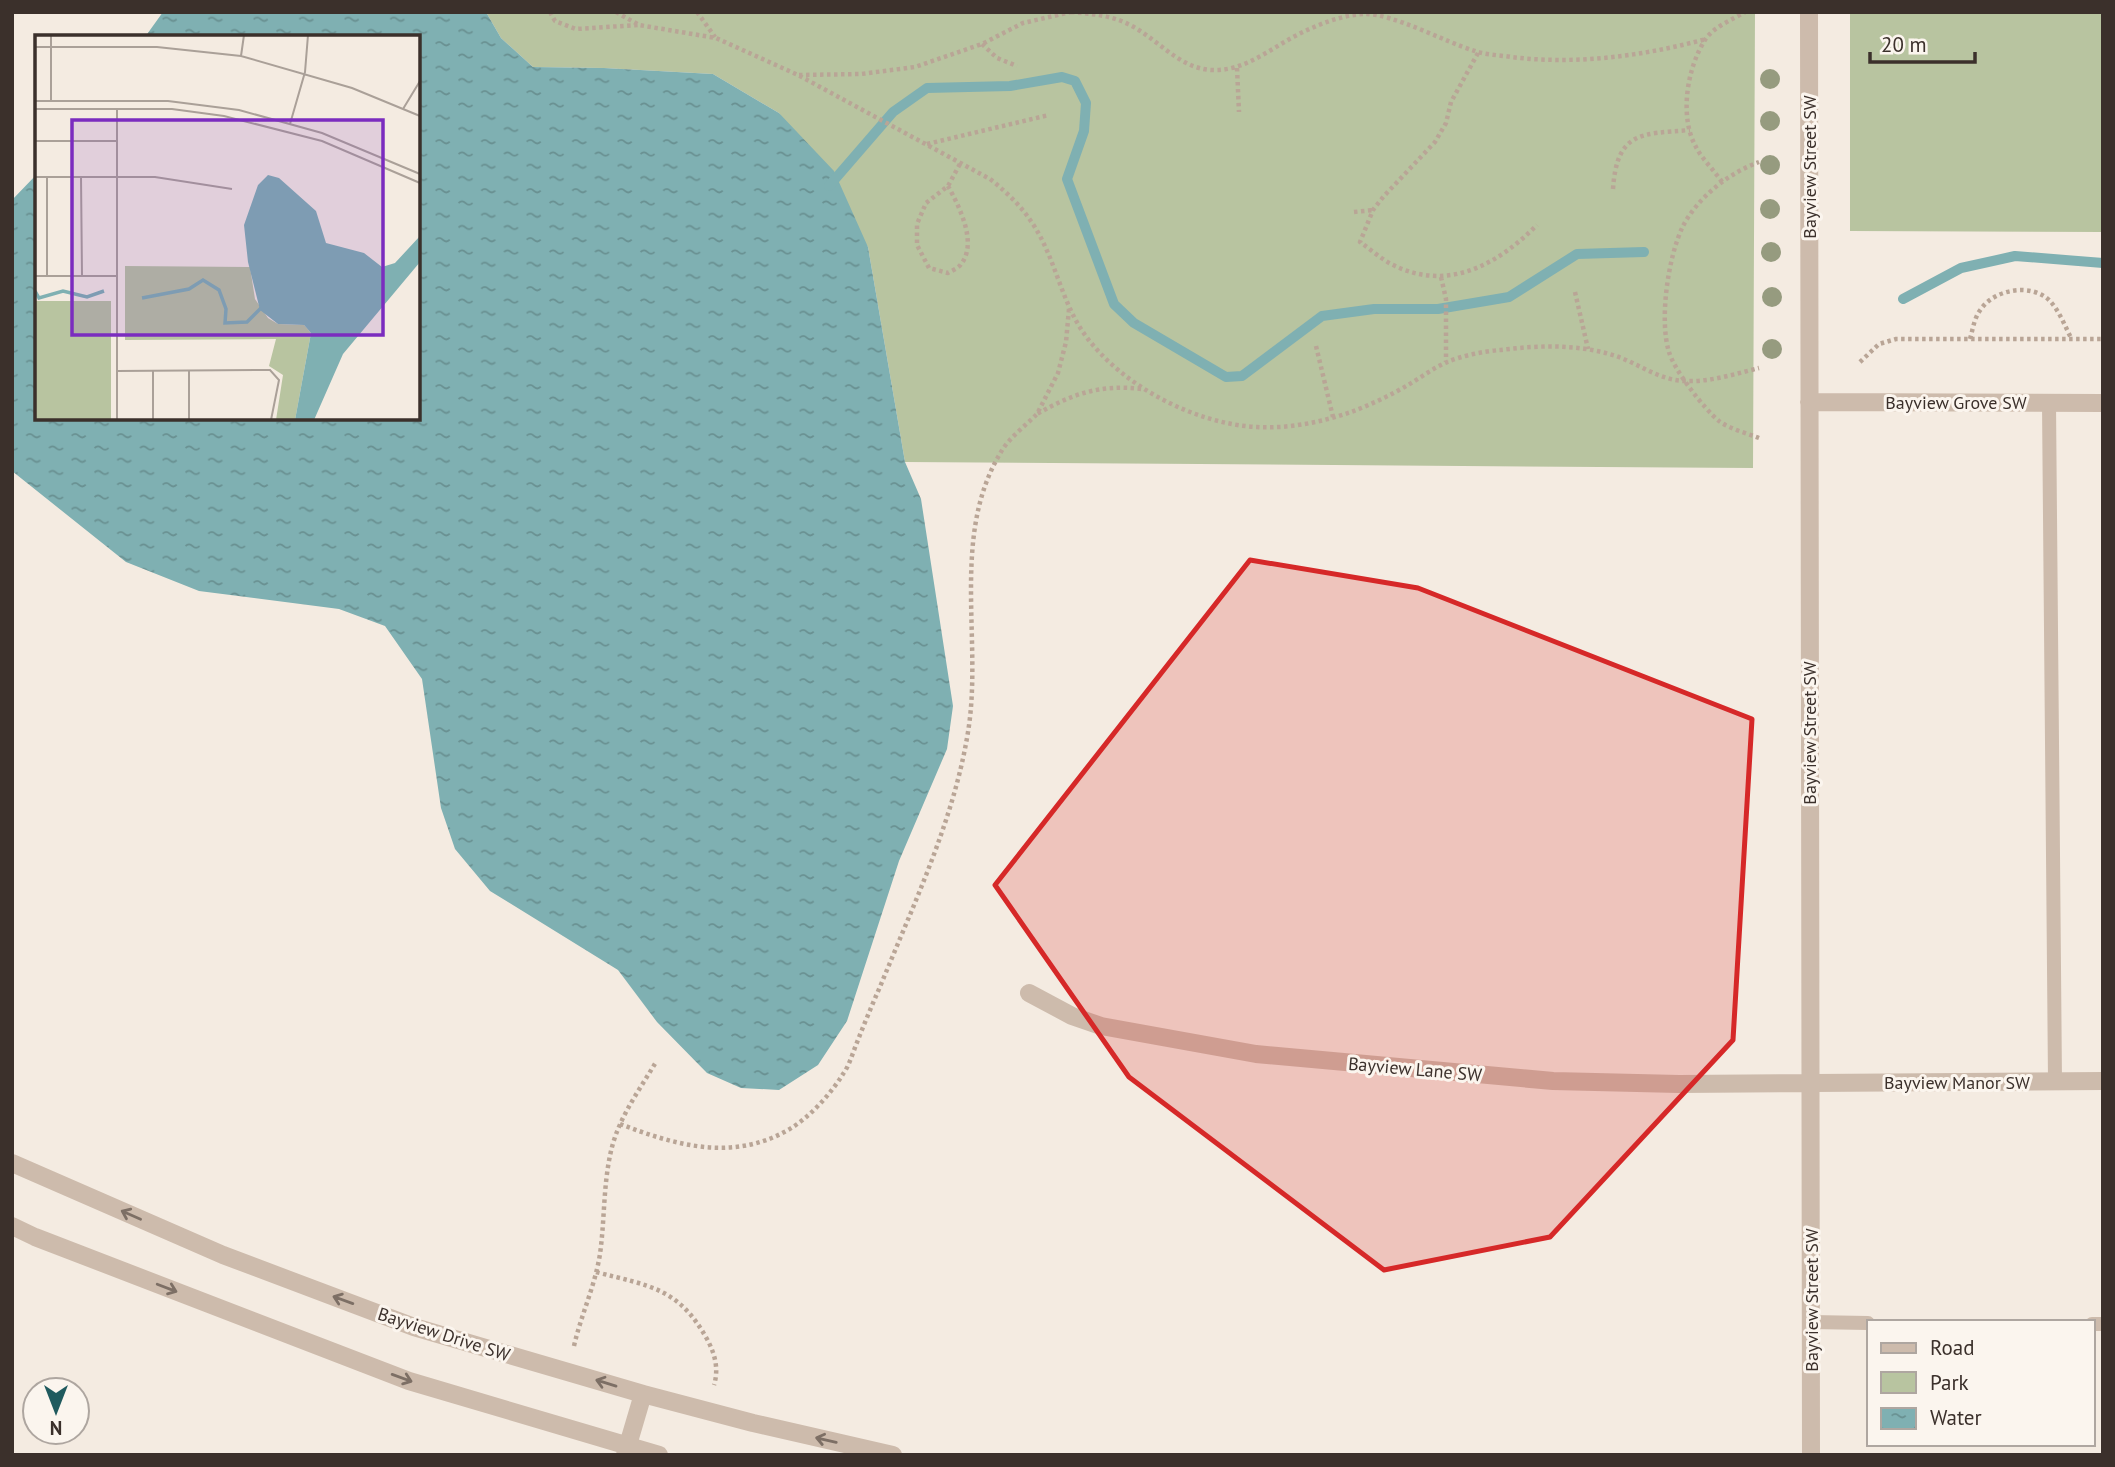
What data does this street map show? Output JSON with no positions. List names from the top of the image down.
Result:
{
  "streets": {
    "street": [
      "Bayview Street SW",
      "Bayview Grove SW",
      "Bayview Lane SW",
      "Bayview Manor SW",
      "Bayview Drive SW"
    ]
  },
  "crossings": [
    ["Bayview Street SW", "Bayview Grove SW"],
    ["Bayview Street SW", "Bayview Lane SW"],
    ["Bayview Street SW", "Bayview Manor SW"],
    ["Bayview Lane SW", "Bayview Manor SW"]
  ],
  "legend": ["Road", "Park", "Water"],
  "scale_bar": "20 m",
  "north": "bottom"
}
